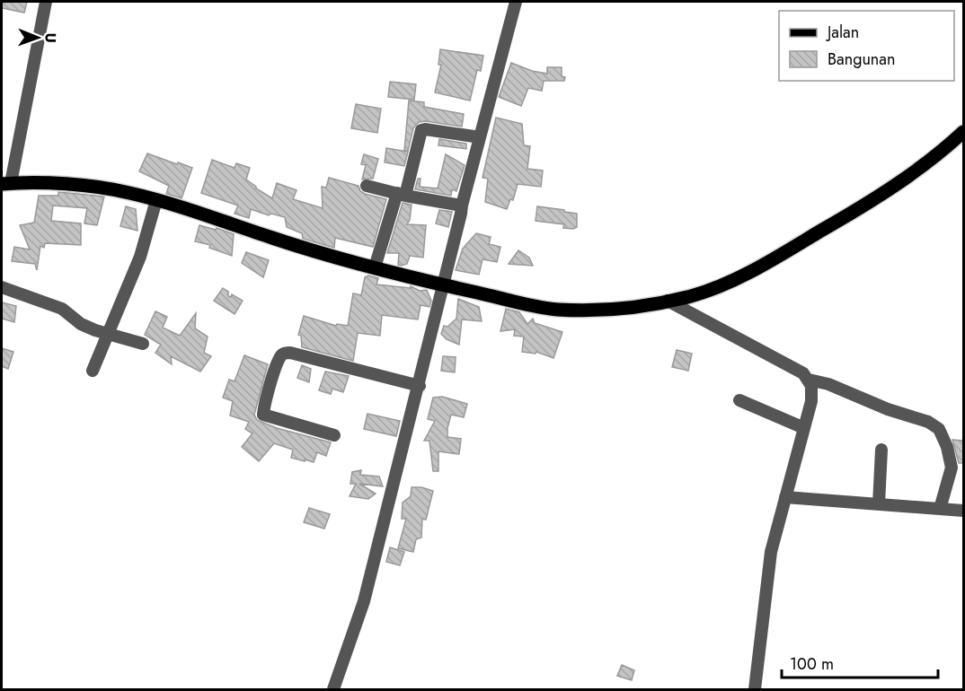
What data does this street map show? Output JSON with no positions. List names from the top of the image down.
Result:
{
  "legend": ["Jalan", "Bangunan"],
  "scale_bar": "100 m",
  "north": "right"
}
